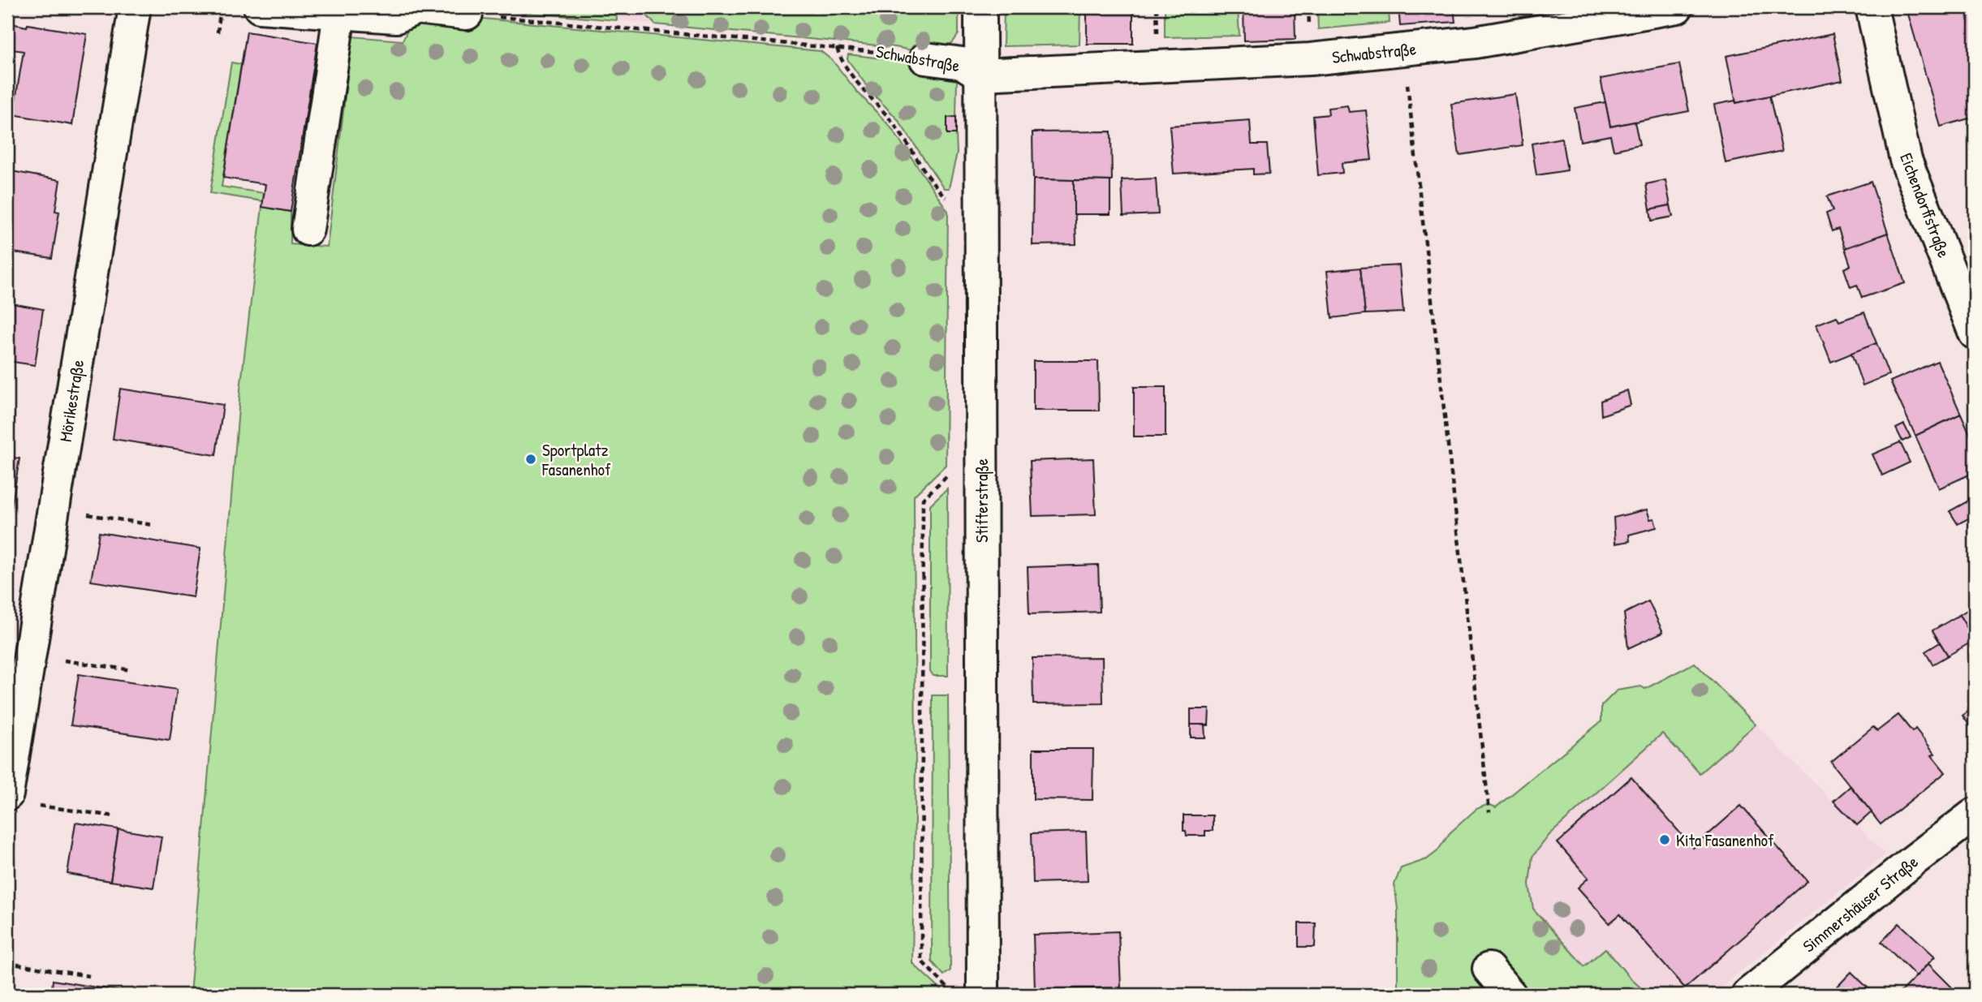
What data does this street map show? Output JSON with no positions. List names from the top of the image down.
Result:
{
  "streets": {
    "street": [
      "Schwabstraße",
      "Eichendorffstraße",
      "Mörikestraße",
      "Stifterstraße",
      "Simmershäuser Straße"
    ]
  },
  "crossings": [
    ["Schwabstraße", "Stifterstraße"]
  ],
  "places": ["Sportplatz Fasanenhof", "Kita Fasanenhof"]
}
